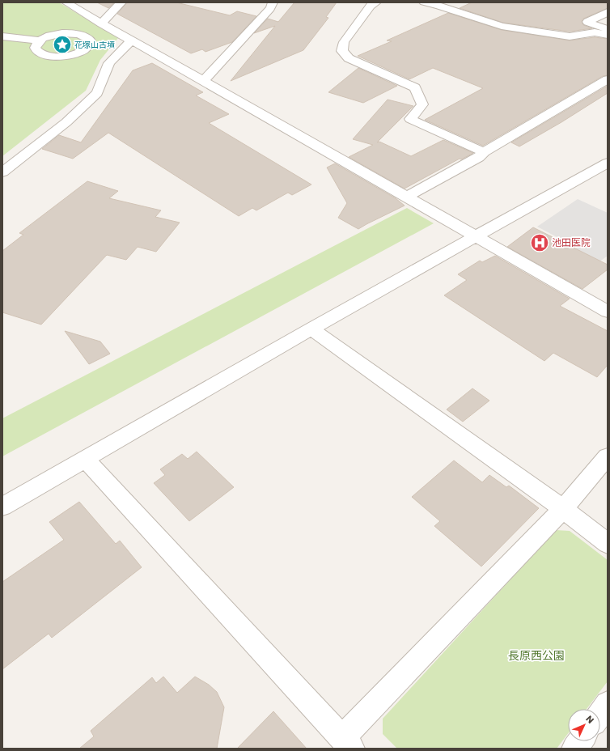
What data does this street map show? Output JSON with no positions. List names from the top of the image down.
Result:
{
  "parks": ["長原西公園"],
  "places": {
    "place": ["花塚山古墳"],
    "hospital": ["池田医院"]
  },
  "north": "top right"
}
